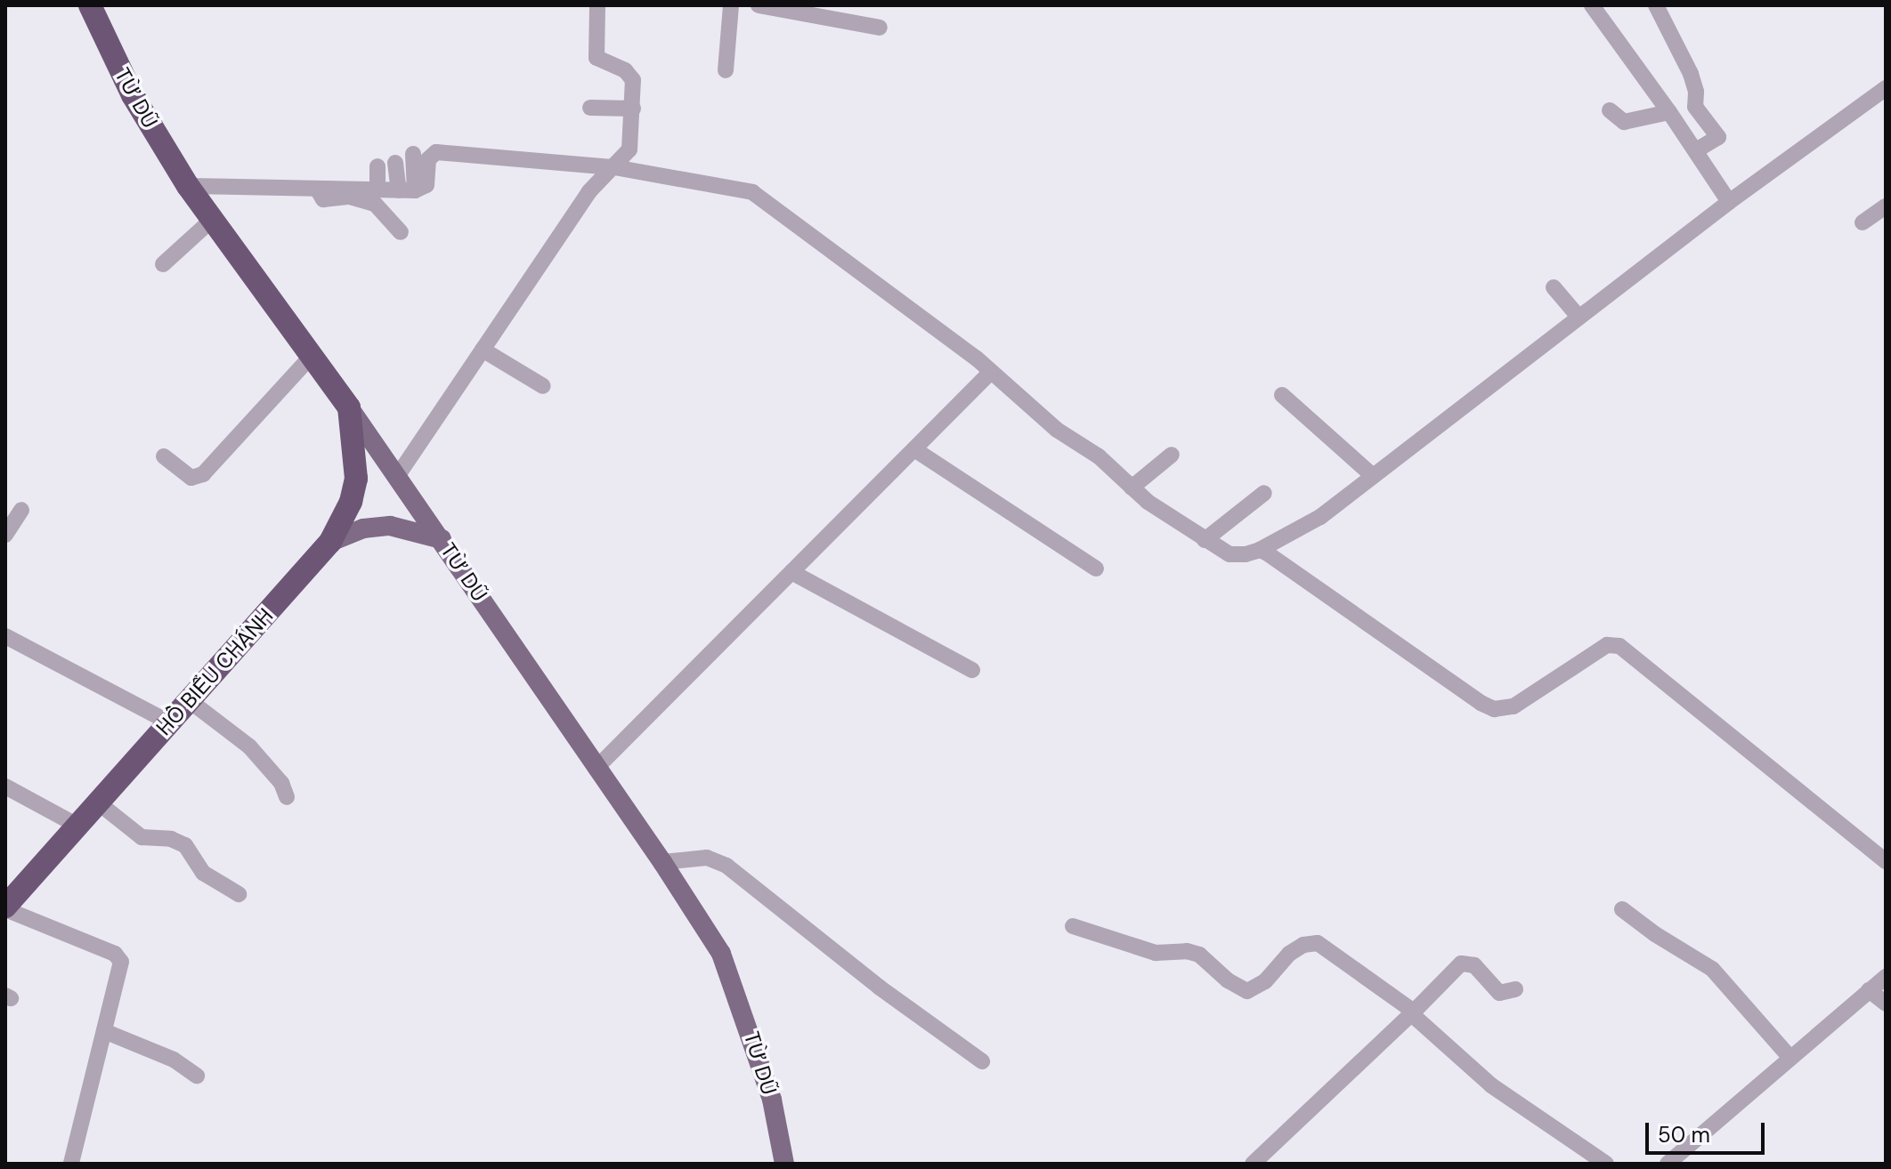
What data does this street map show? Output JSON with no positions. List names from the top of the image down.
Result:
{
  "streets": {
    "highway": ["TỪ DŨ", "HỒ BIỂU CHÁNH"]
  },
  "crossings": [
    ["TỪ DŨ", "HỒ BIỂU CHÁNH"]
  ],
  "scale_bar": "50 m"
}
